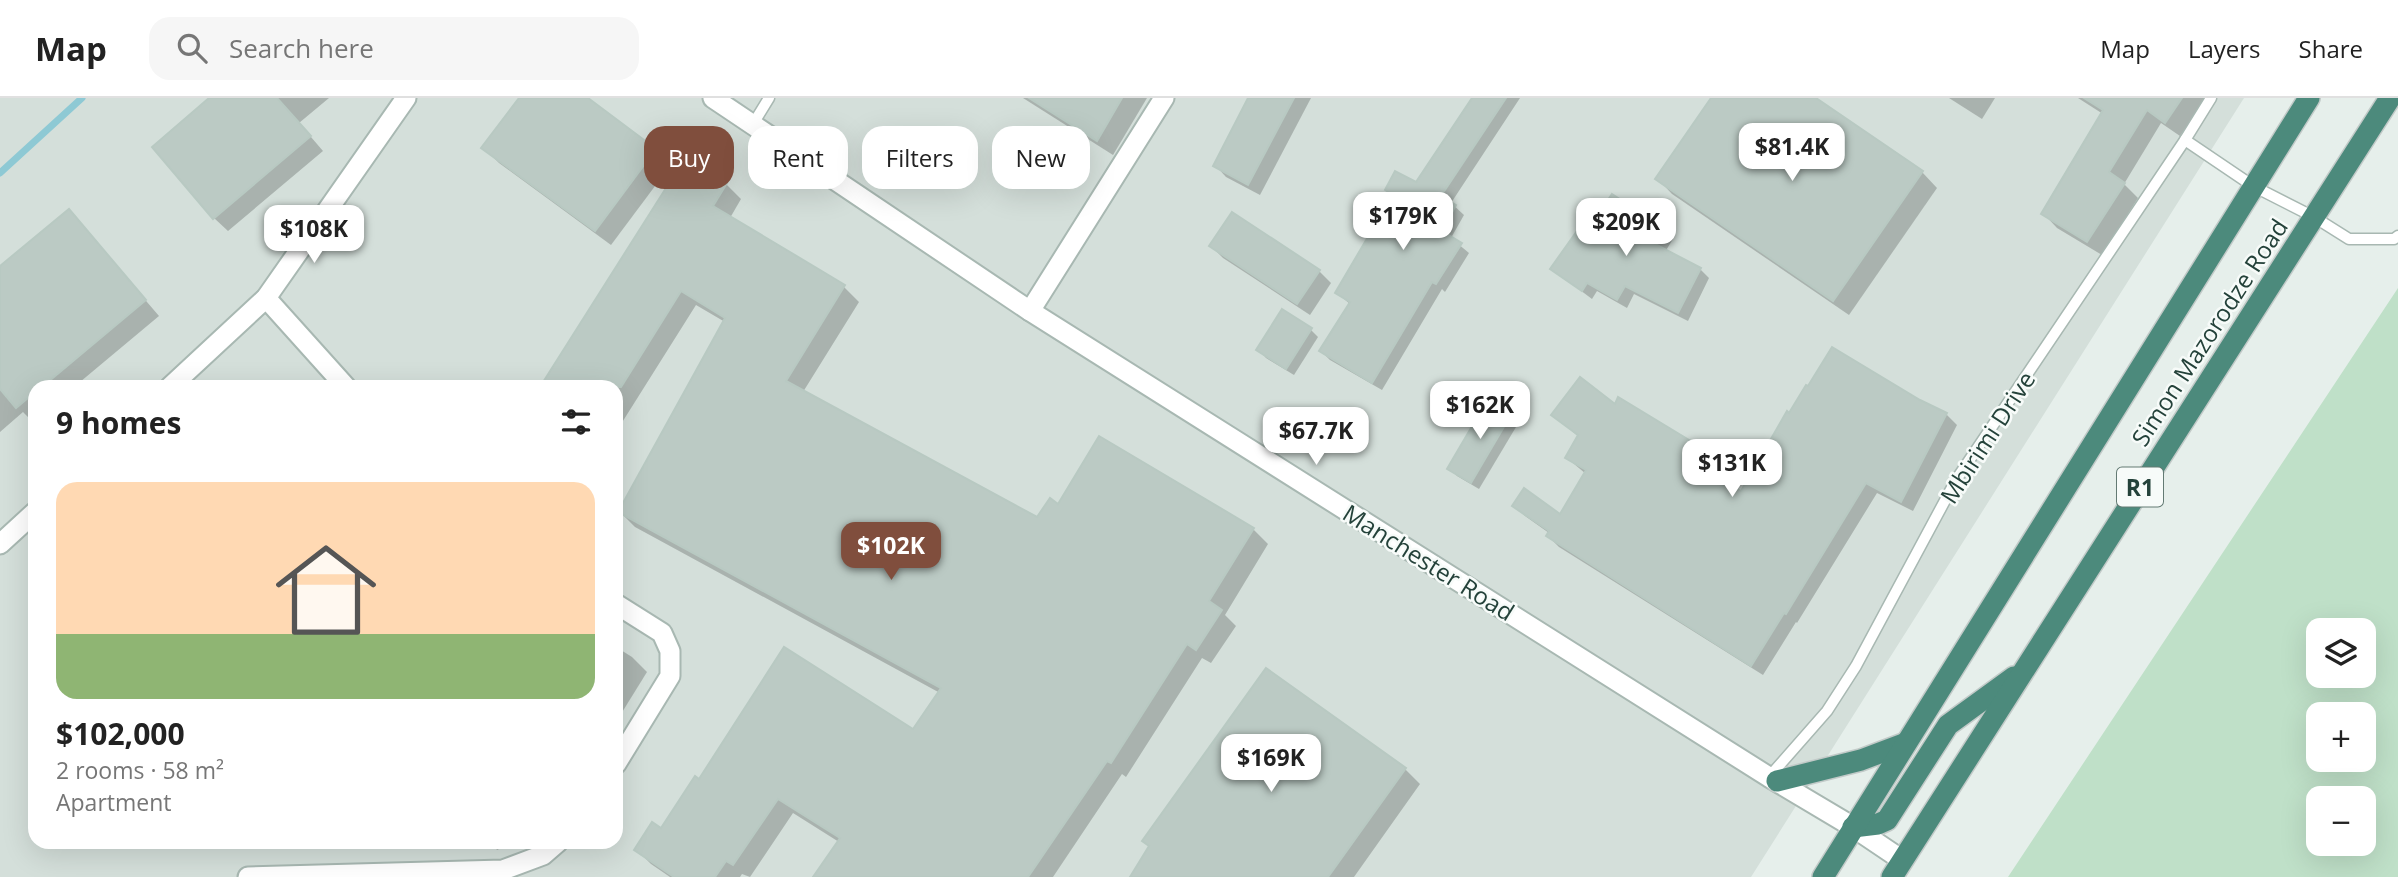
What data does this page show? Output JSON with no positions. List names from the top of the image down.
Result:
{
  "streets": {
    "highway": ["Simon Mazorodze Road", "R1"],
    "street": ["Manchester Road"],
    "lane": ["Mbirimi Drive"]
  },
  "crossings": [
    ["Simon Mazorodze Road", "Manchester Road"],
    ["Mbirimi Drive", "Manchester Road"]
  ],
  "page": {
    "header": "Map",
    "search": "Search here",
    "nav": ["Map", "Layers", "Share"],
    "price": [
      "$81.4K",
      "$179K",
      "$209K",
      "$108K",
      "$162K",
      "$67.7K",
      "$131K",
      "$102K",
      "$169K"
    ],
    "chip": [
      "Buy",
      "Rent",
      "Filters",
      "New"
    ],
    "heading": "9 homes",
    "list": [
      {
        "name": "$102,000",
        "note": "2 rooms · 58 m² · Apartment"
      }
    ],
    "map_buttons": ["+", "−"]
  }
}
